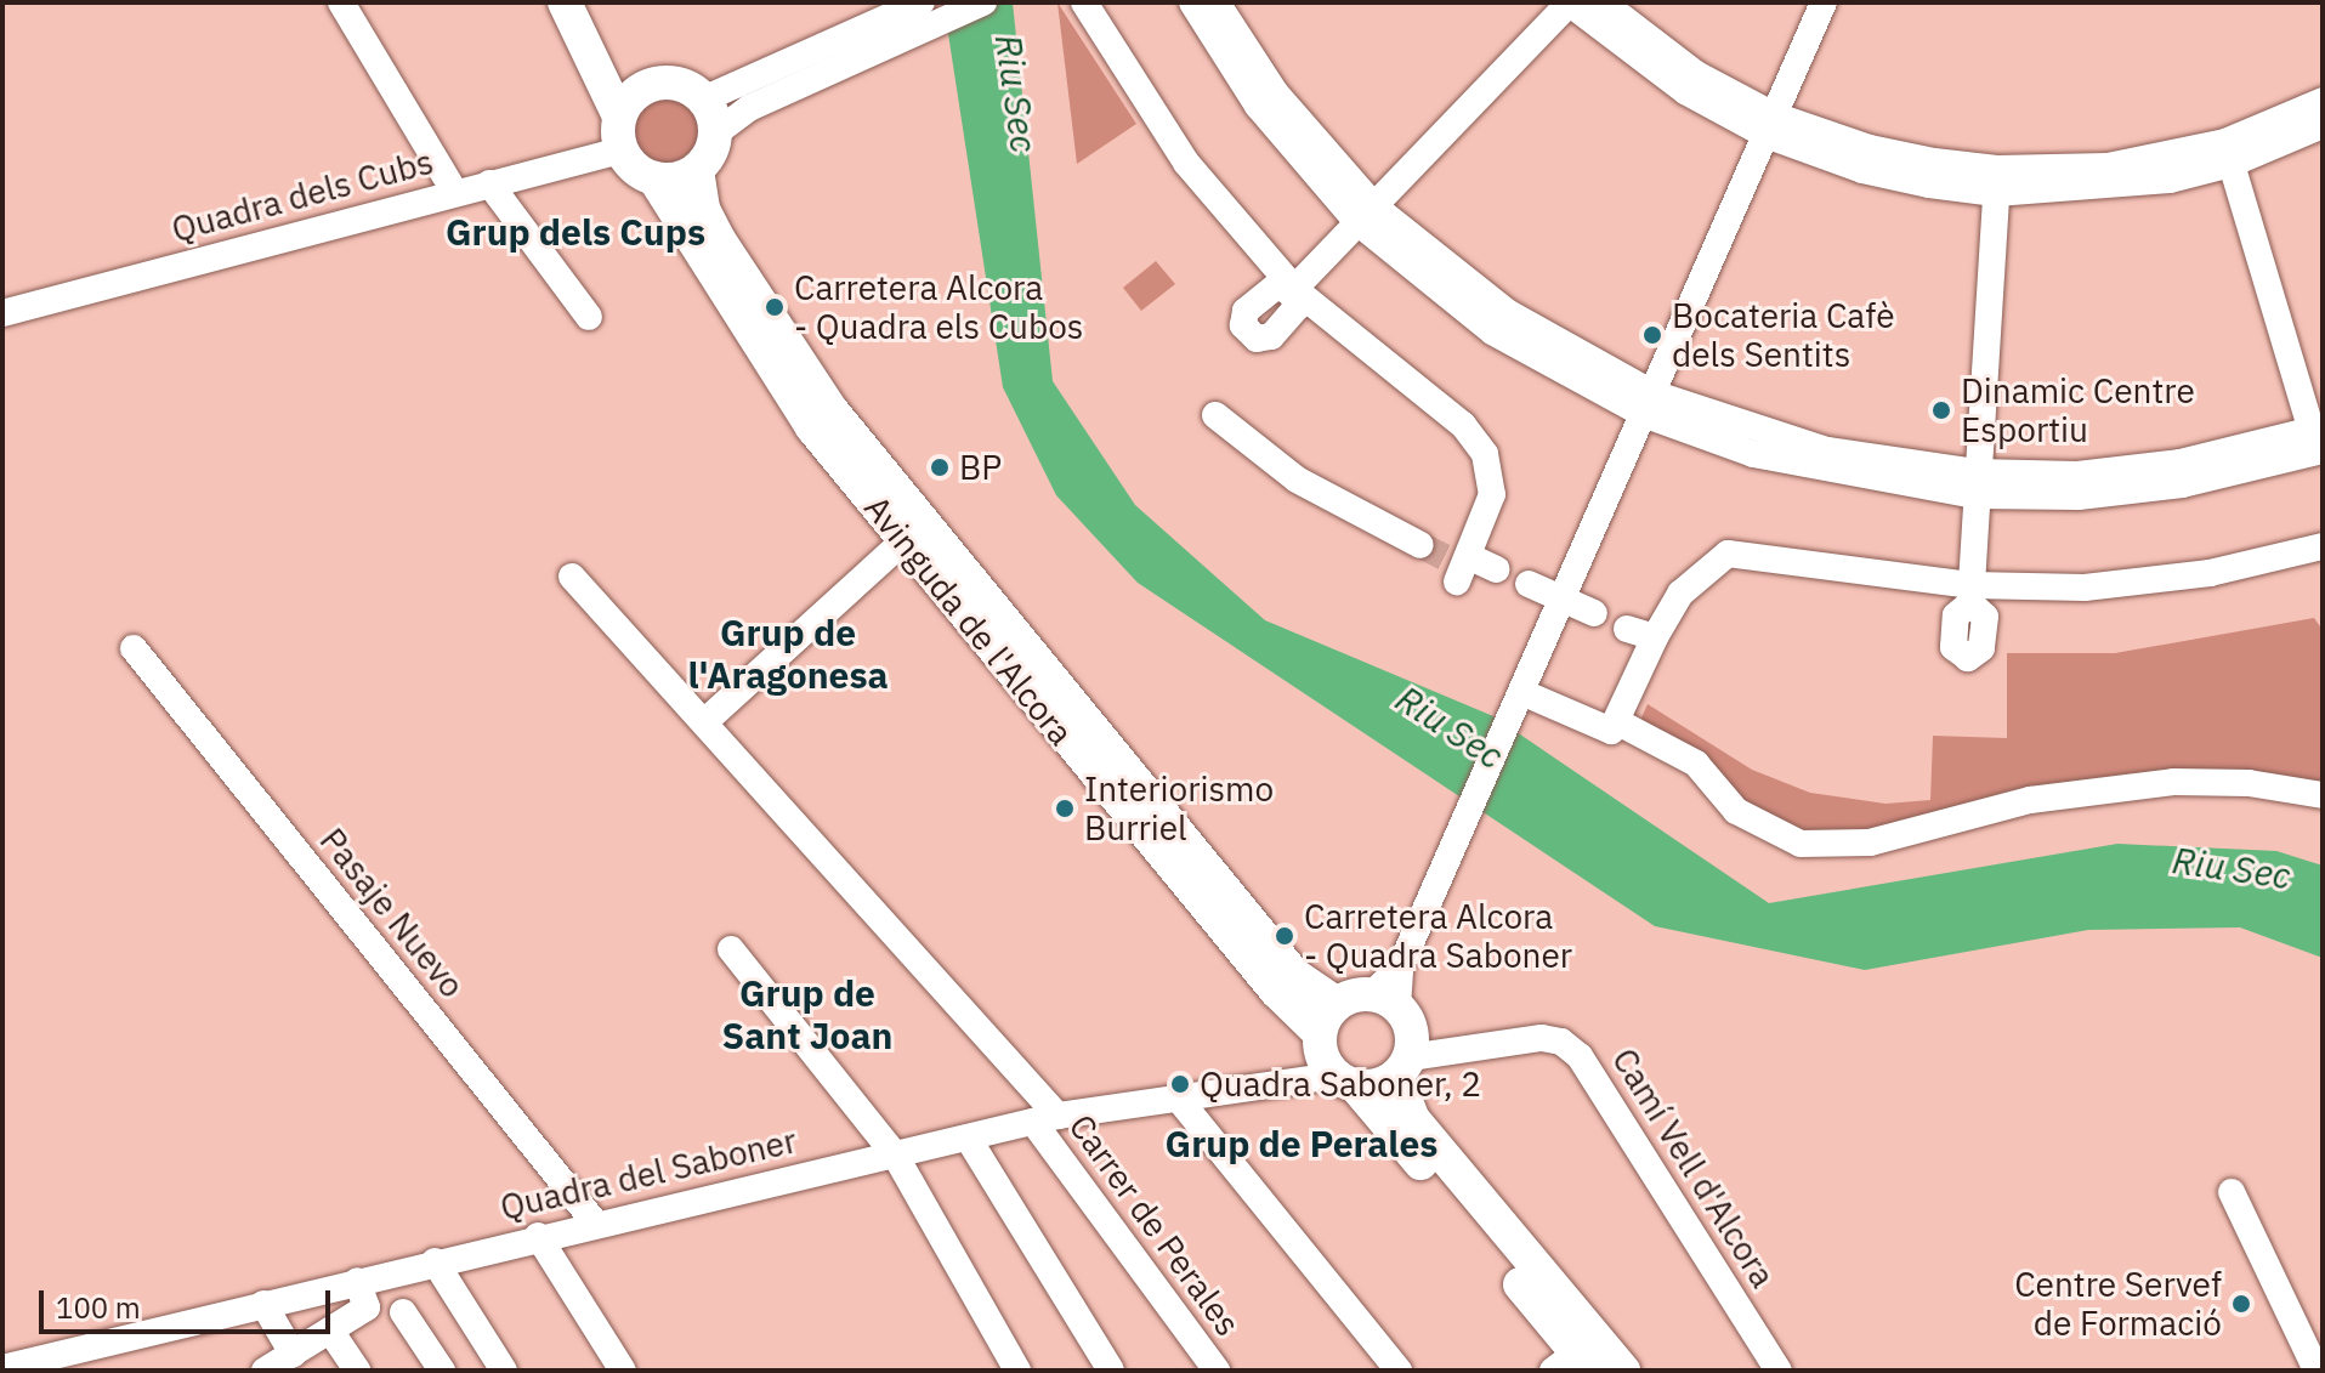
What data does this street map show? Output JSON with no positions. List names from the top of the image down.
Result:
{
  "streets": {
    "main road": ["Avinguda de l'Alcora"],
    "street": [
      "Quadra dels Cubs",
      "Pasaje Nuevo",
      "Camí Vell d'Alcora",
      "Quadra del Saboner",
      "Carrer de Perales"
    ]
  },
  "crossings": [
    ["Quadra dels Cubs", "Avinguda de l'Alcora"],
    ["Avinguda de l'Alcora", "Quadra del Saboner"],
    ["Pasaje Nuevo", "Quadra del Saboner"],
    ["Quadra del Saboner", "Carrer de Perales"]
  ],
  "districts": [
    "Grup dels Cups",
    "Grup de l'Aragonesa",
    "Grup de Sant Joan",
    "Grup de Perales"
  ],
  "water": ["Riu Sec"],
  "places": [
    "Carretera Alcora - Quadra els Cubos",
    "Bocateria Cafè dels Sentits",
    "Dinamic Centre Esportiu",
    "BP",
    "Interiorismo Burriel",
    "Carretera Alcora - Quadra Saboner",
    "Quadra Saboner, 2",
    "Centre Servef de Formació"
  ],
  "scale_bar": "100 m"
}
